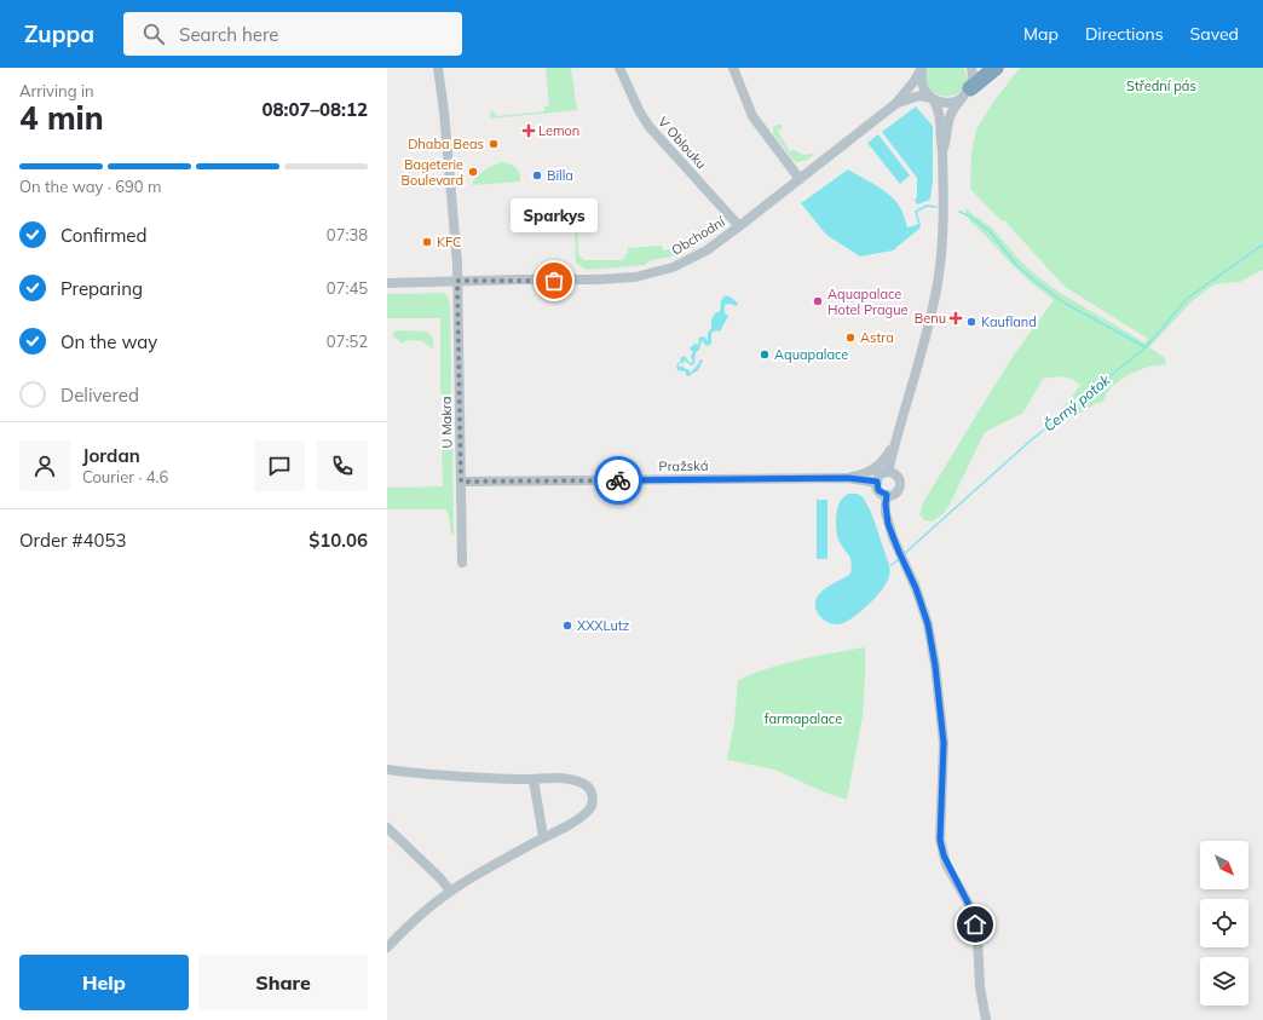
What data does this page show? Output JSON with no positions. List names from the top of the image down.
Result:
{
  "streets": {
    "street": [
      "V Oblouku",
      "Obchodní",
      "U Makra",
      "Pražská"
    ]
  },
  "crossings": [
    ["V Oblouku", "Obchodní"],
    ["Obchodní", "U Makra"],
    ["U Makra", "Pražská"]
  ],
  "water": ["Černý potok"],
  "parks": ["Střední pás", "farmapalace"],
  "places": {
    "health": ["Lemon", "Benu"],
    "other": [
      "Dhaba Beas",
      "Bageterie Boulevard",
      "Billa",
      "KFC",
      "Sparkys",
      "Aquapalace Hotel Prague",
      "Kaufland",
      "Astra",
      "Aquapalace",
      "XXXLutz"
    ]
  },
  "north": "bottom right",
  "page": {
    "header": "Zuppa",
    "search": "Search here",
    "nav": ["Map", "Directions", "Saved"],
    "heading": ["4 min", "Arriving in", "08:07–08:12"],
    "panel": [
      "Jordan",
      "Courier · 4.6",
      "Order #4053",
      "$10.06"
    ],
    "bar": "On the way · 690 m",
    "bubble": "Sparkys",
    "list": [
      ["Confirmed", "07:38"],
      ["Preparing", "07:45"],
      ["On the way", "07:52"],
      "Delivered"
    ],
    "buttons": ["Help", "Share"]
  }
}
